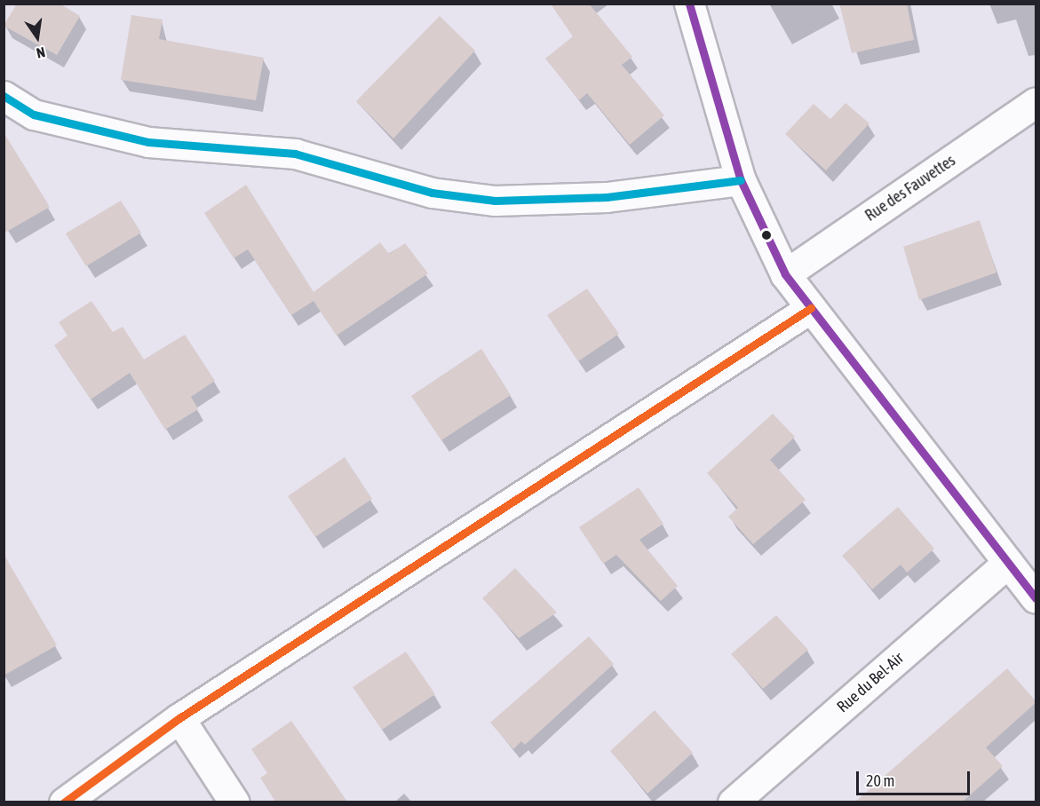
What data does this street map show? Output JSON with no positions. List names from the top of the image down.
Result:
{
  "streets": {
    "street": ["Rue des Fauvettes", "Rue du Bel-Air"]
  },
  "scale_bar": "20 m",
  "north": "bottom"
}
